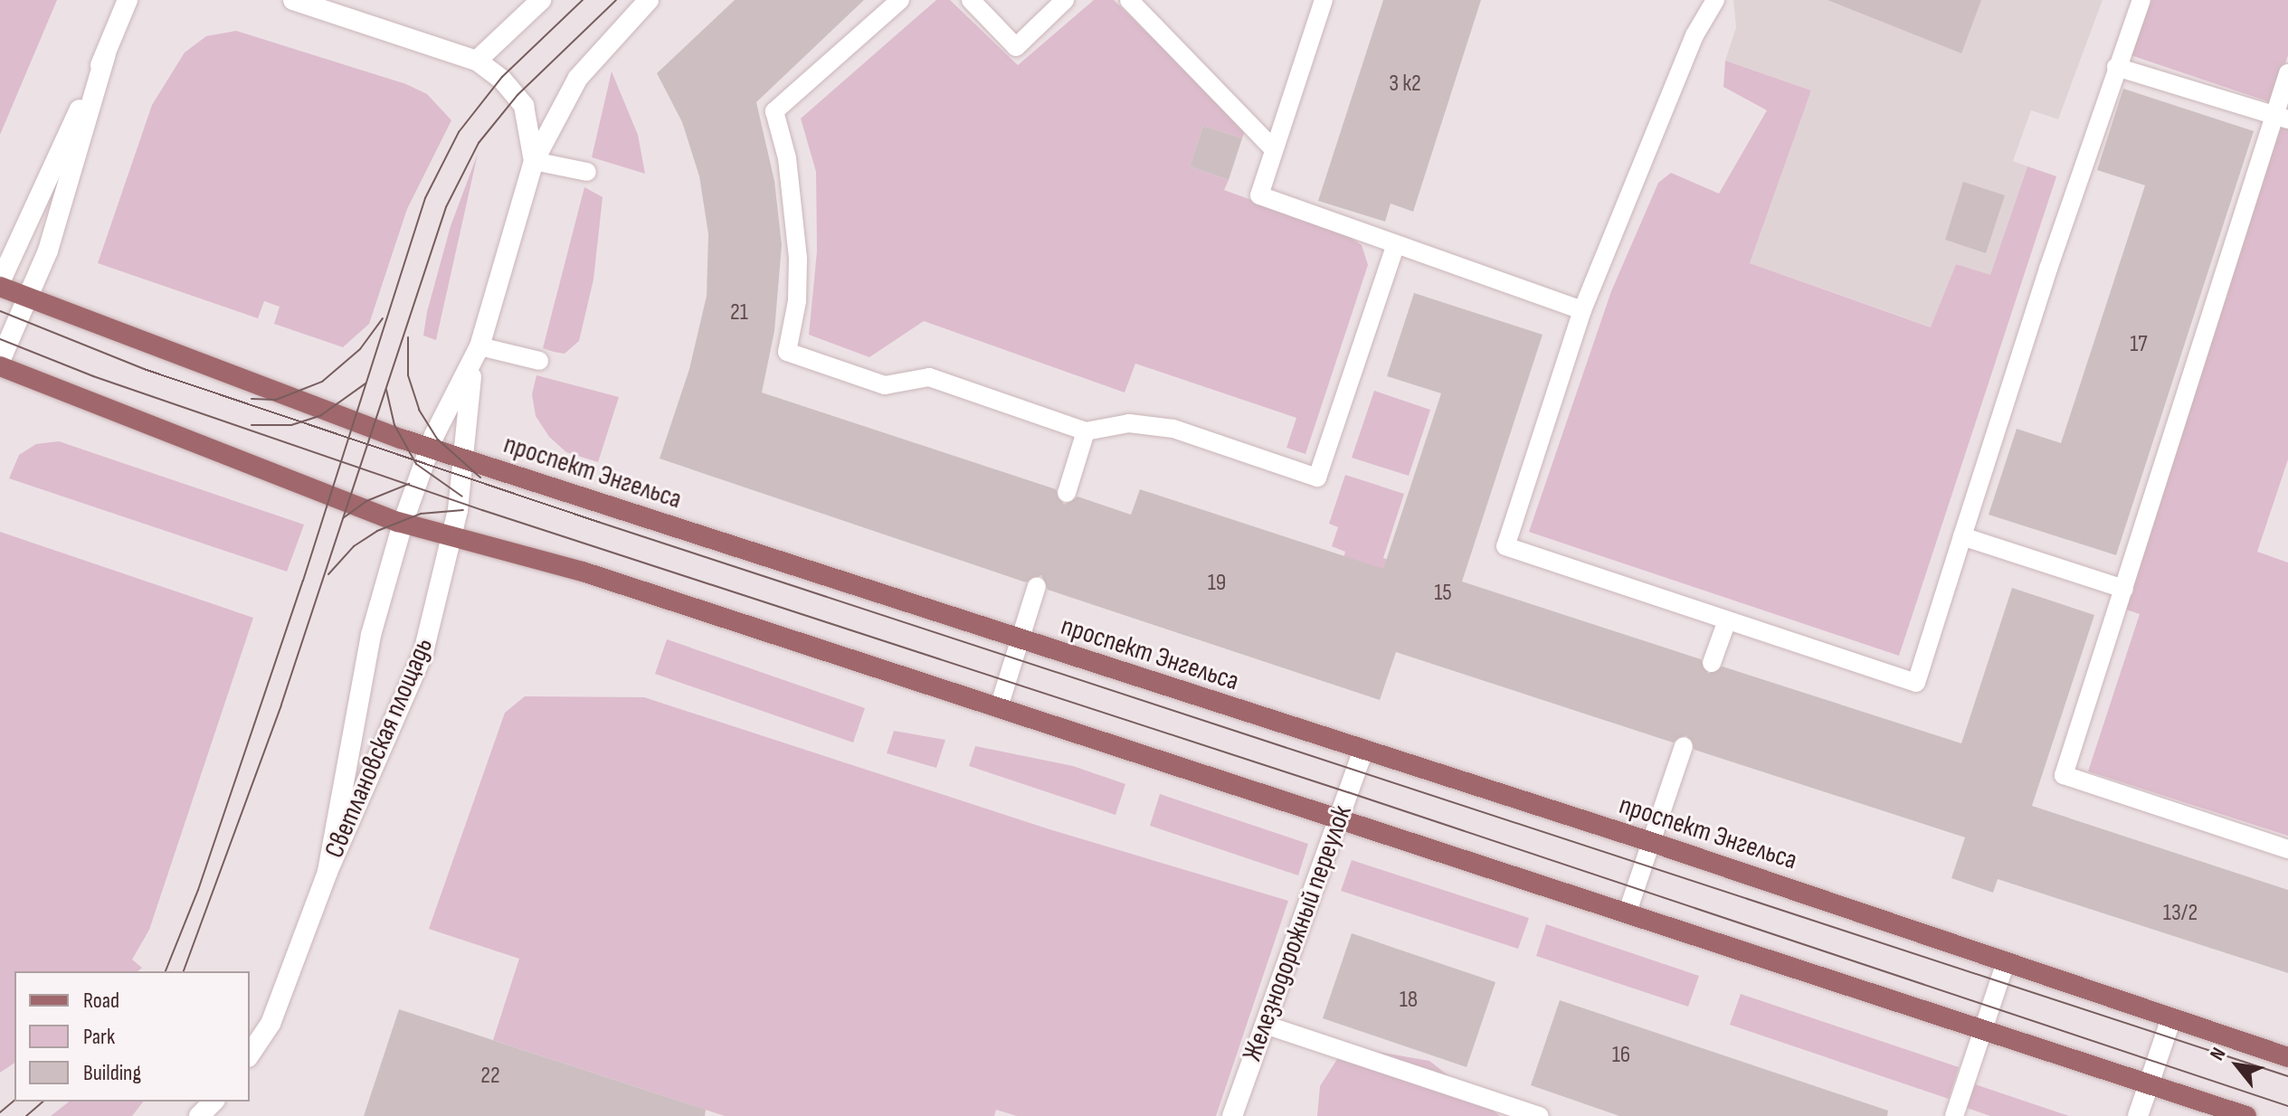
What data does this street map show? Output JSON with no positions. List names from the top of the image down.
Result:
{
  "streets": {
    "main road": ["проспект Энгельса", "Светлановская площадь", "Железнодорожный переулок"]
  },
  "crossings": [
    ["проспект Энгельса", "Светлановская площадь"],
    ["проспект Энгельса", "Железнодорожный переулок"]
  ],
  "house_numbers": [
    "3 к2",
    "21",
    "17",
    "19",
    "15",
    "13/2",
    "18",
    "16",
    "22"
  ],
  "legend": ["Road", "Park", "Building"],
  "north": "top left"
}
